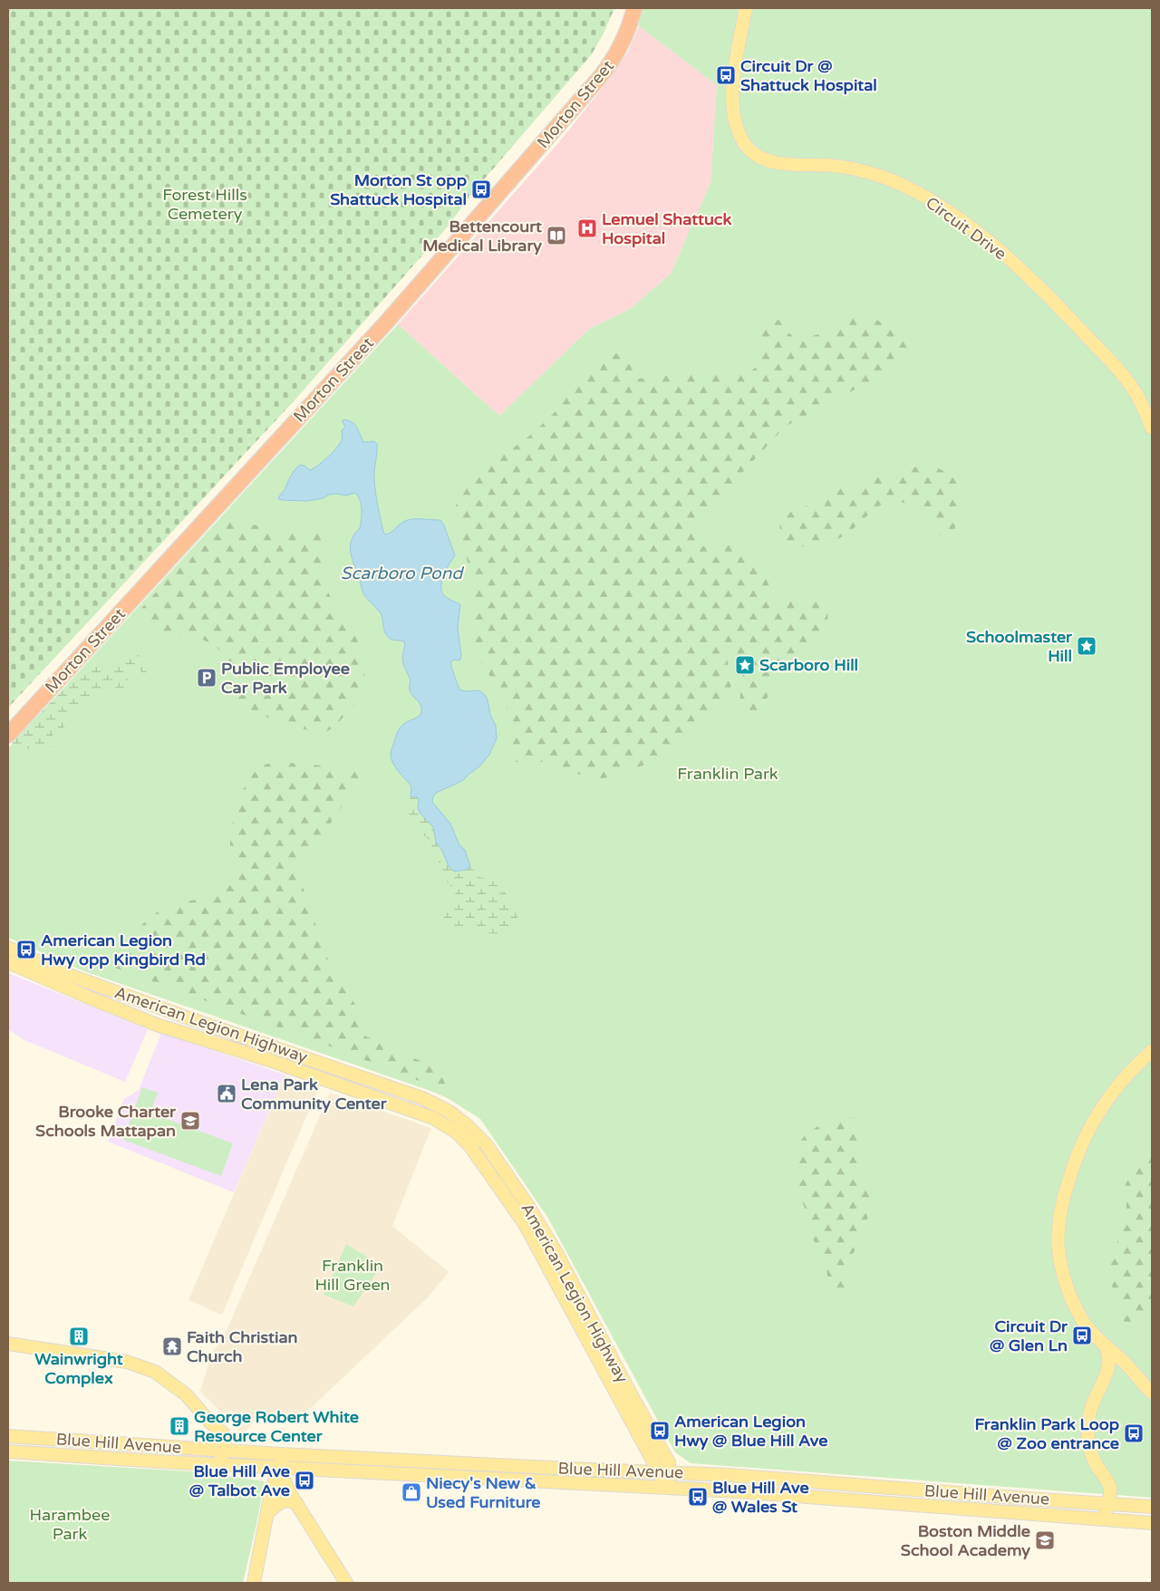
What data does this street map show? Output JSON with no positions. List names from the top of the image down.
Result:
{
  "streets": {
    "highway": ["Morton Street"],
    "main road": ["Circuit Drive", "American Legion Highway", "Blue Hill Avenue"]
  },
  "crossings": [
    ["American Legion Highway", "Blue Hill Avenue"]
  ],
  "water": ["Scarboro Pond"],
  "parks": [
    "Forest Hills Cemetery",
    "Franklin Park",
    "Franklin Hill Green",
    "Harambee Park"
  ],
  "places": {
    "bus stop": [
      "Circuit Dr @ Shattuck Hospital",
      "Morton St opp Shattuck Hospital",
      "American Legion Hwy opp Kingbird Rd",
      "Circuit Dr @ Glen Ln",
      "American Legion Hwy @ Blue Hill Ave",
      "Franklin Park Loop @ Zoo entrance",
      "Blue Hill Ave @ Talbot Ave",
      "Blue Hill Ave @ Wales St"
    ],
    "hospital": ["Lemuel Shattuck Hospital"],
    "library": ["Bettencourt Medical Library"],
    "place": ["Schoolmaster Hill", "Scarboro Hill"],
    "parking": ["Public Employee Car Park"],
    "public building": ["Lena Park Community Center"],
    "school or university": ["Brooke Charter Schools Mattapan", "Boston Middle School Academy"],
    "building": ["Wainwright Complex", "George Robert White Resource Center"],
    "temple": ["Faith Christian Church"],
    "shop": ["Niecy's New & Used Furniture"]
  }
}
